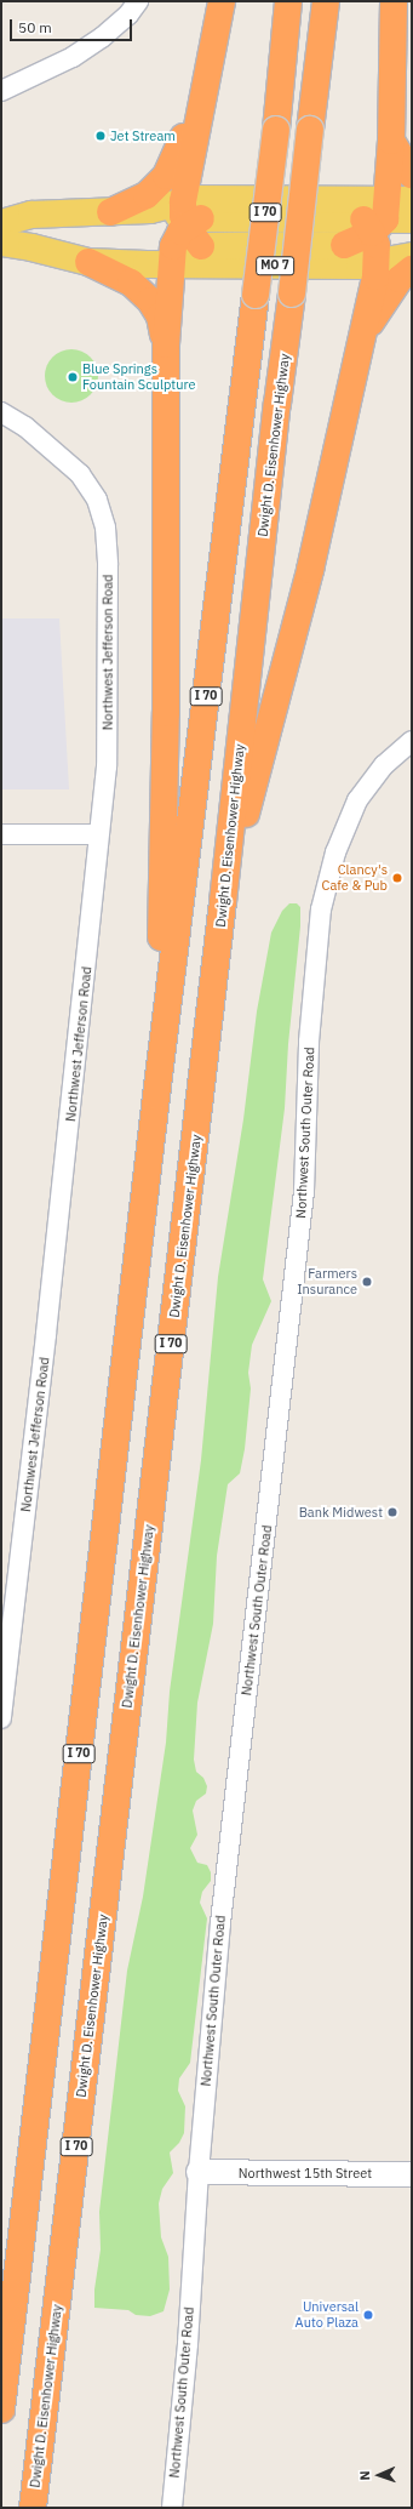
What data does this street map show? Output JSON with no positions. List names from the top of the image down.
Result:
{
  "streets": {
    "highway": ["I 70", "Dwight D. Eisenhower Highway"],
    "main road": ["MO 7"],
    "street": ["Northwest Jefferson Road", "Northwest South Outer Road", "Northwest 15th Street"]
  },
  "crossings": [
    ["Northwest South Outer Road", "Northwest 15th Street"]
  ],
  "places": [
    "Jet Stream",
    "Blue Springs Fountain Sculpture",
    "Clancy's Cafe & Pub",
    "Farmers Insurance",
    "Bank Midwest",
    "Universal Auto Plaza"
  ],
  "scale_bar": "50 m",
  "north": "left"
}
